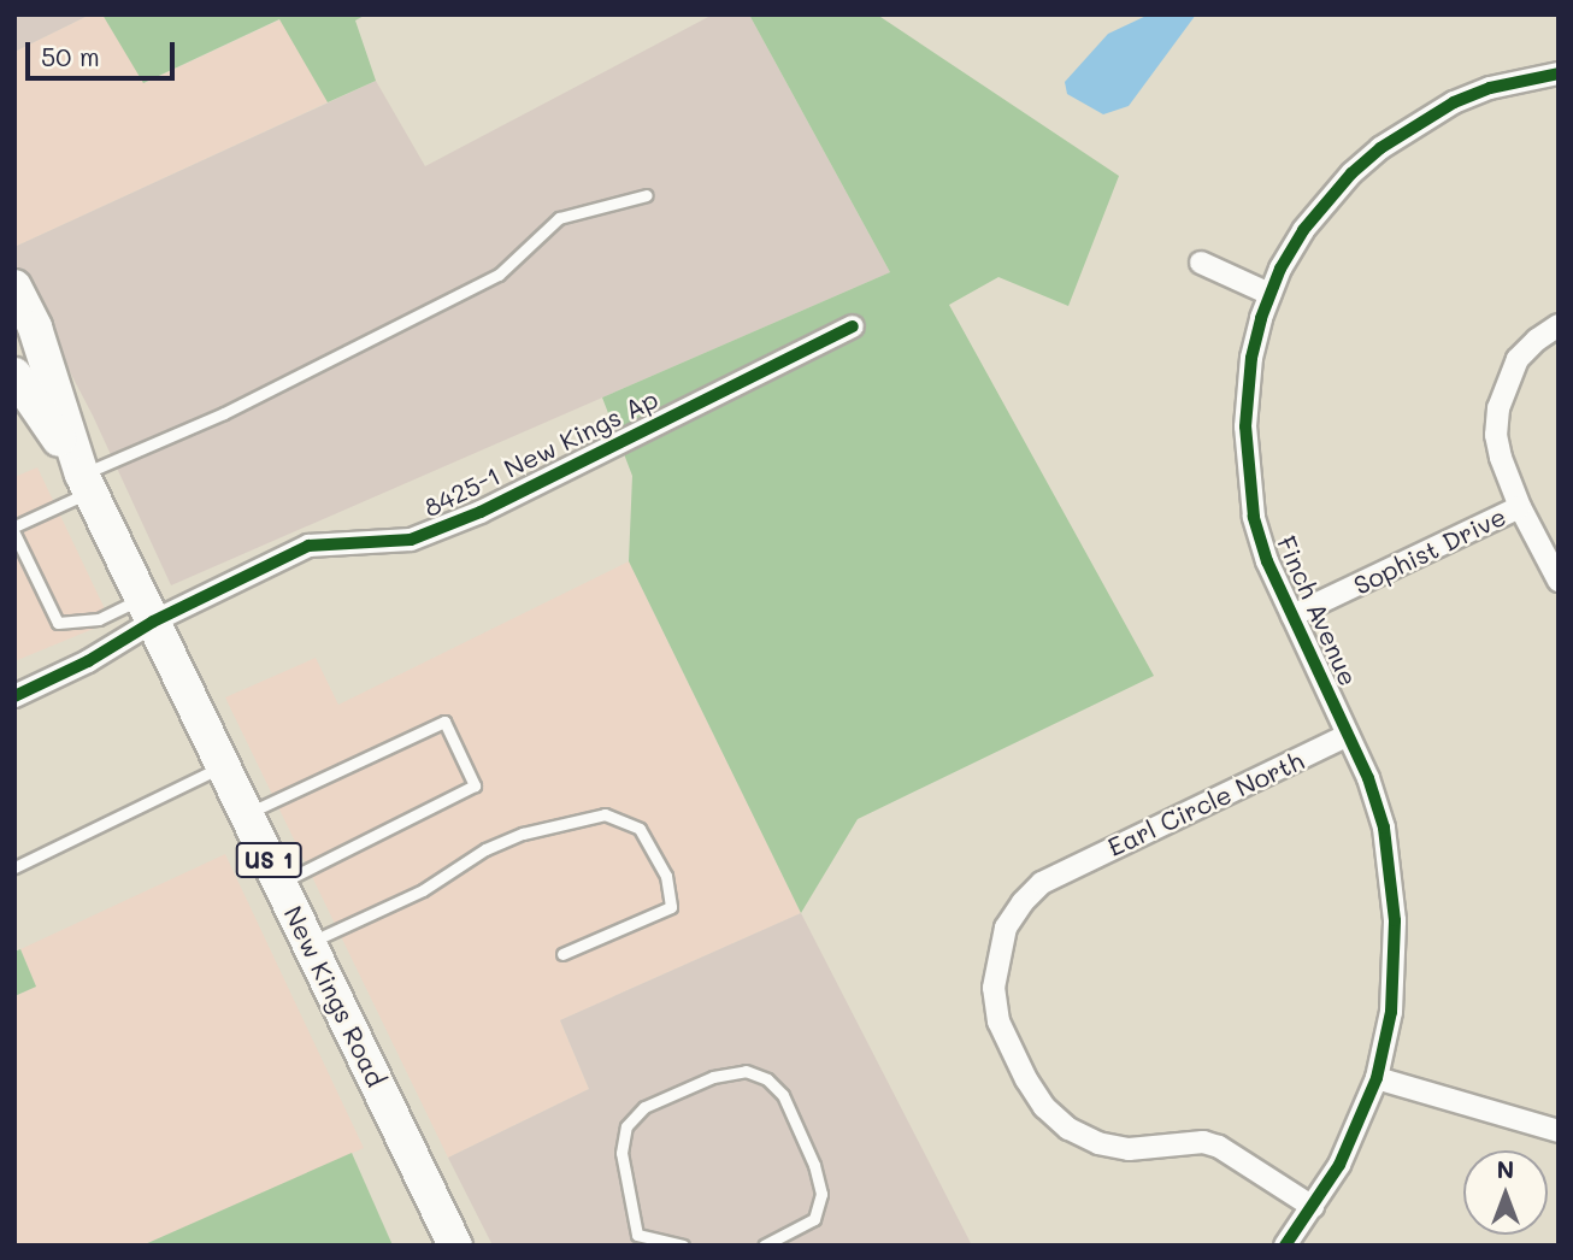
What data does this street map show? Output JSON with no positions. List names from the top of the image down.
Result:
{
  "streets": {
    "highway": ["US 1", "New Kings Road"],
    "street": [
      "8425-1 New Kings Ap",
      "Sophist Drive",
      "Finch Avenue",
      "Earl Circle North"
    ]
  },
  "crossings": [
    ["8425-1 New Kings Ap", "New Kings Road"],
    ["Sophist Drive", "Finch Avenue"],
    ["Finch Avenue", "Earl Circle North"]
  ],
  "scale_bar": "50 m",
  "north": "top"
}
